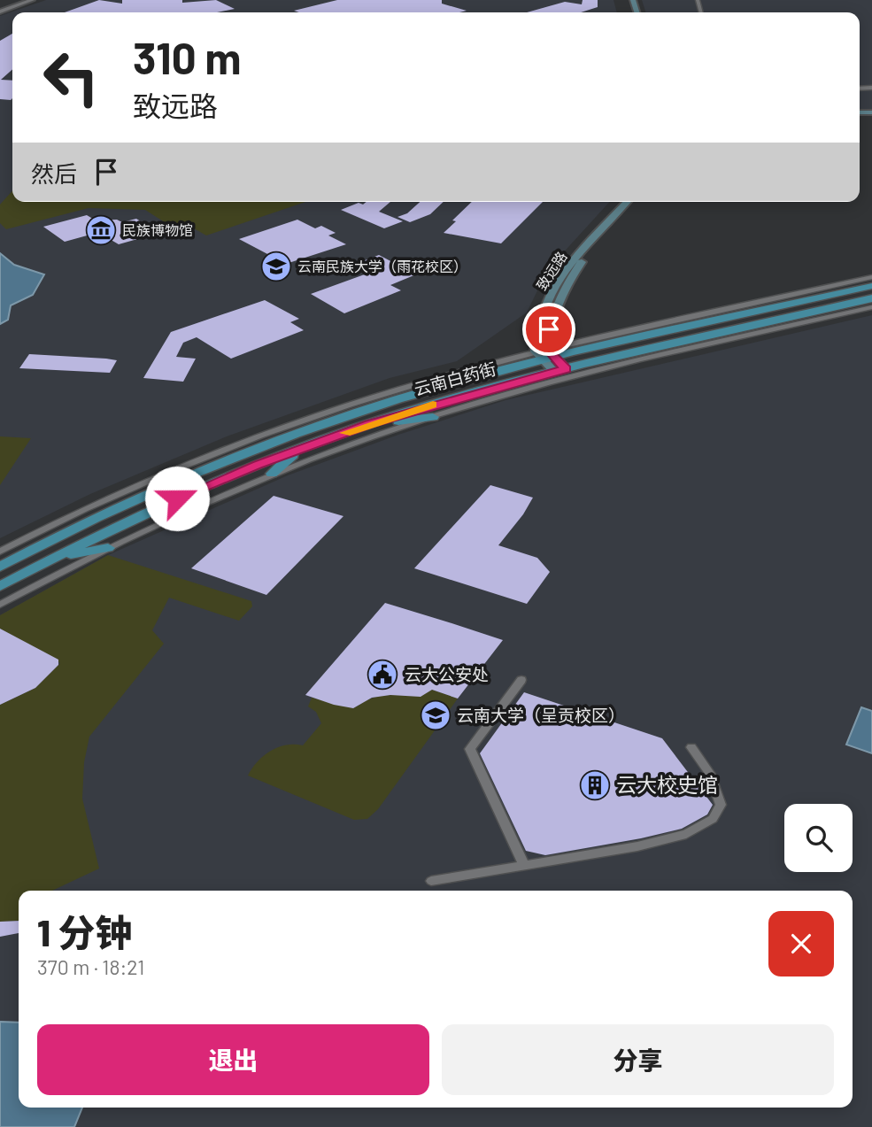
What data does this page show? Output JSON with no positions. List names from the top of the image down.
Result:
{
  "streets": {
    "main road": ["致远路", "云南白药街"]
  },
  "crossings": [
    ["致远路", "云南白药街"]
  ],
  "places": {
    "museum": ["民族博物馆"],
    "school or university": ["云南民族大学（雨花校区）", "云南大学（呈贡校区）"],
    "public building": ["云大公安处"],
    "building": ["云大校史馆"]
  },
  "page": {
    "turn": ["310 m", "致远路"],
    "then": "然后",
    "heading": ["1 分钟", "370 m · 18:21"],
    "buttons": ["退出", "分享"]
  }
}
